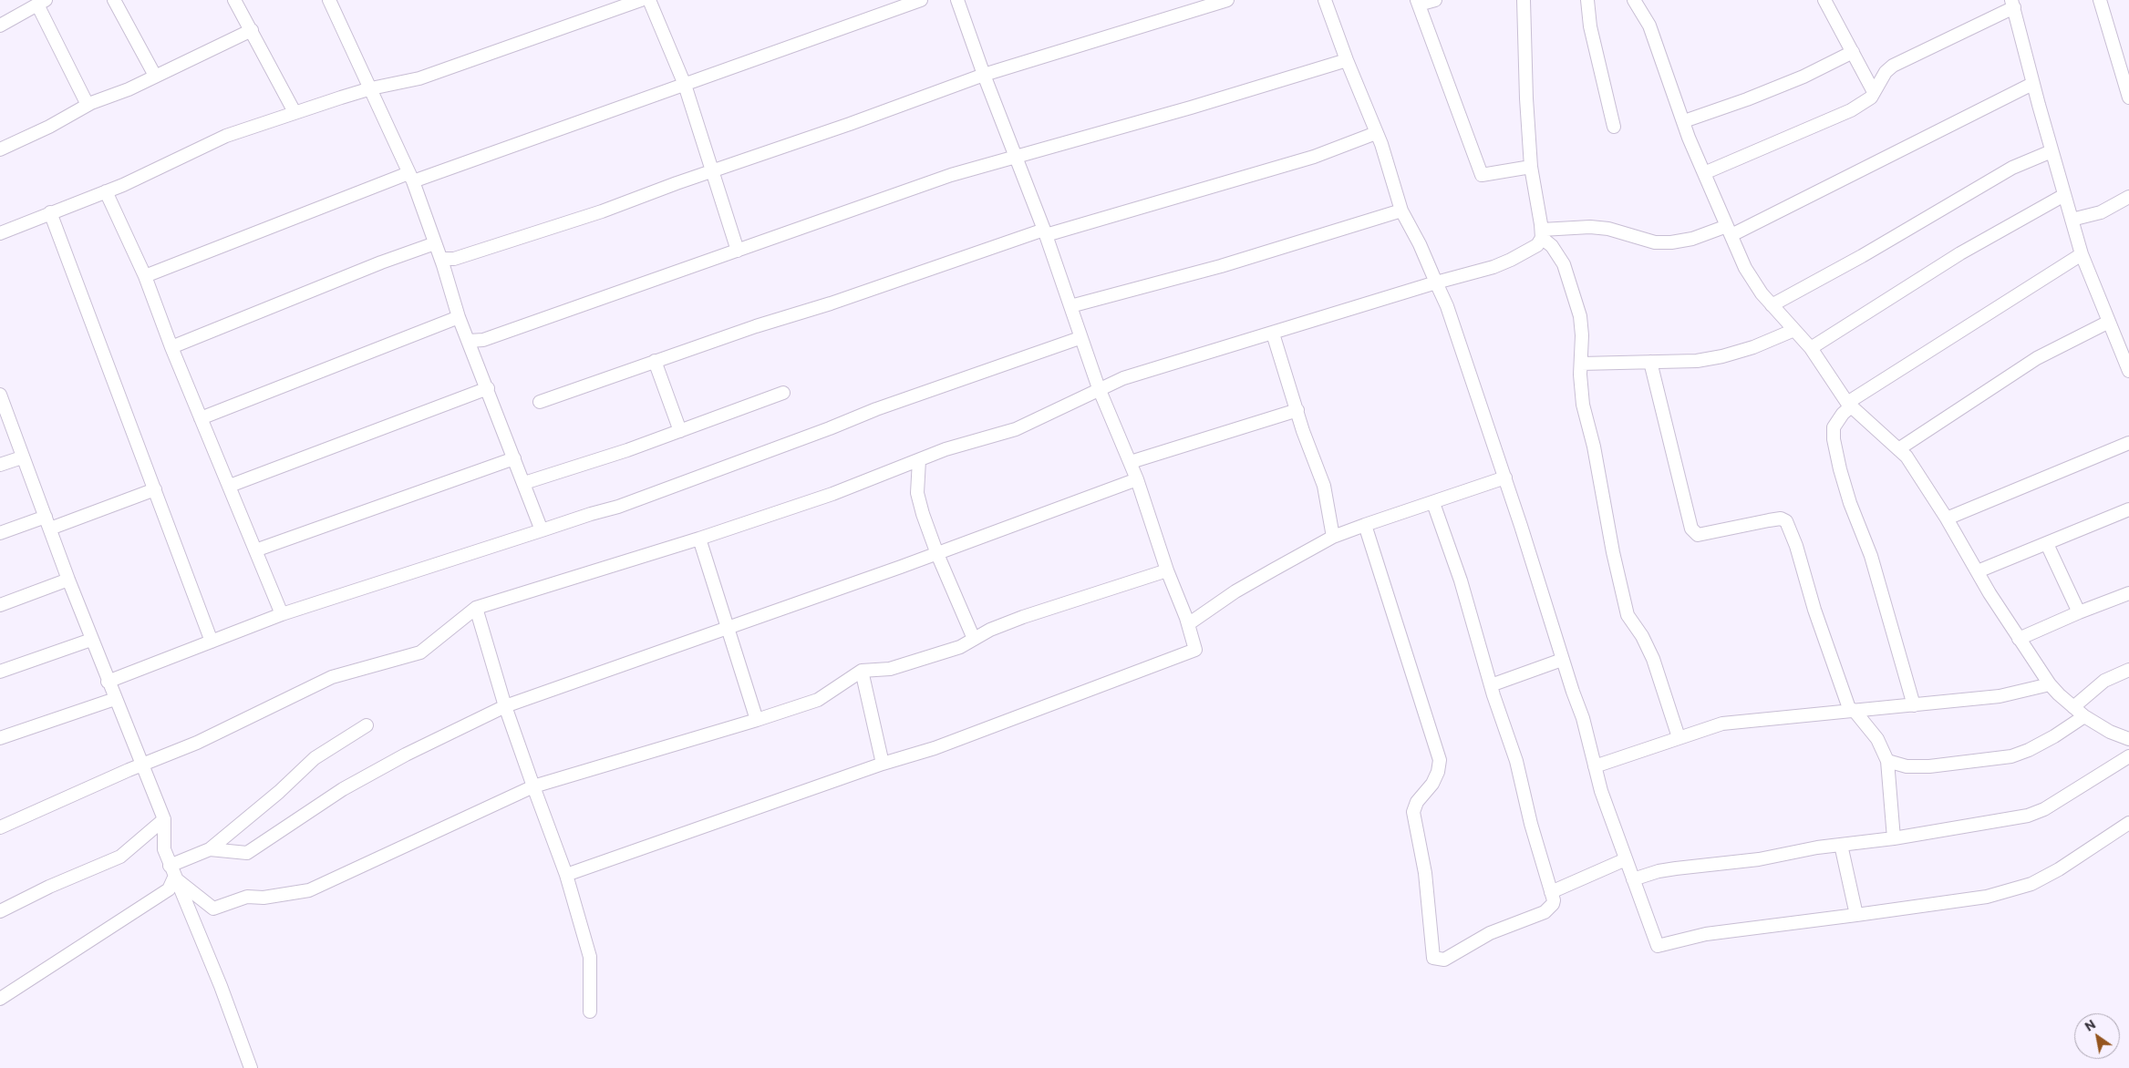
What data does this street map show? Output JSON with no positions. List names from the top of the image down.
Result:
{
  "north": "top left"
}
